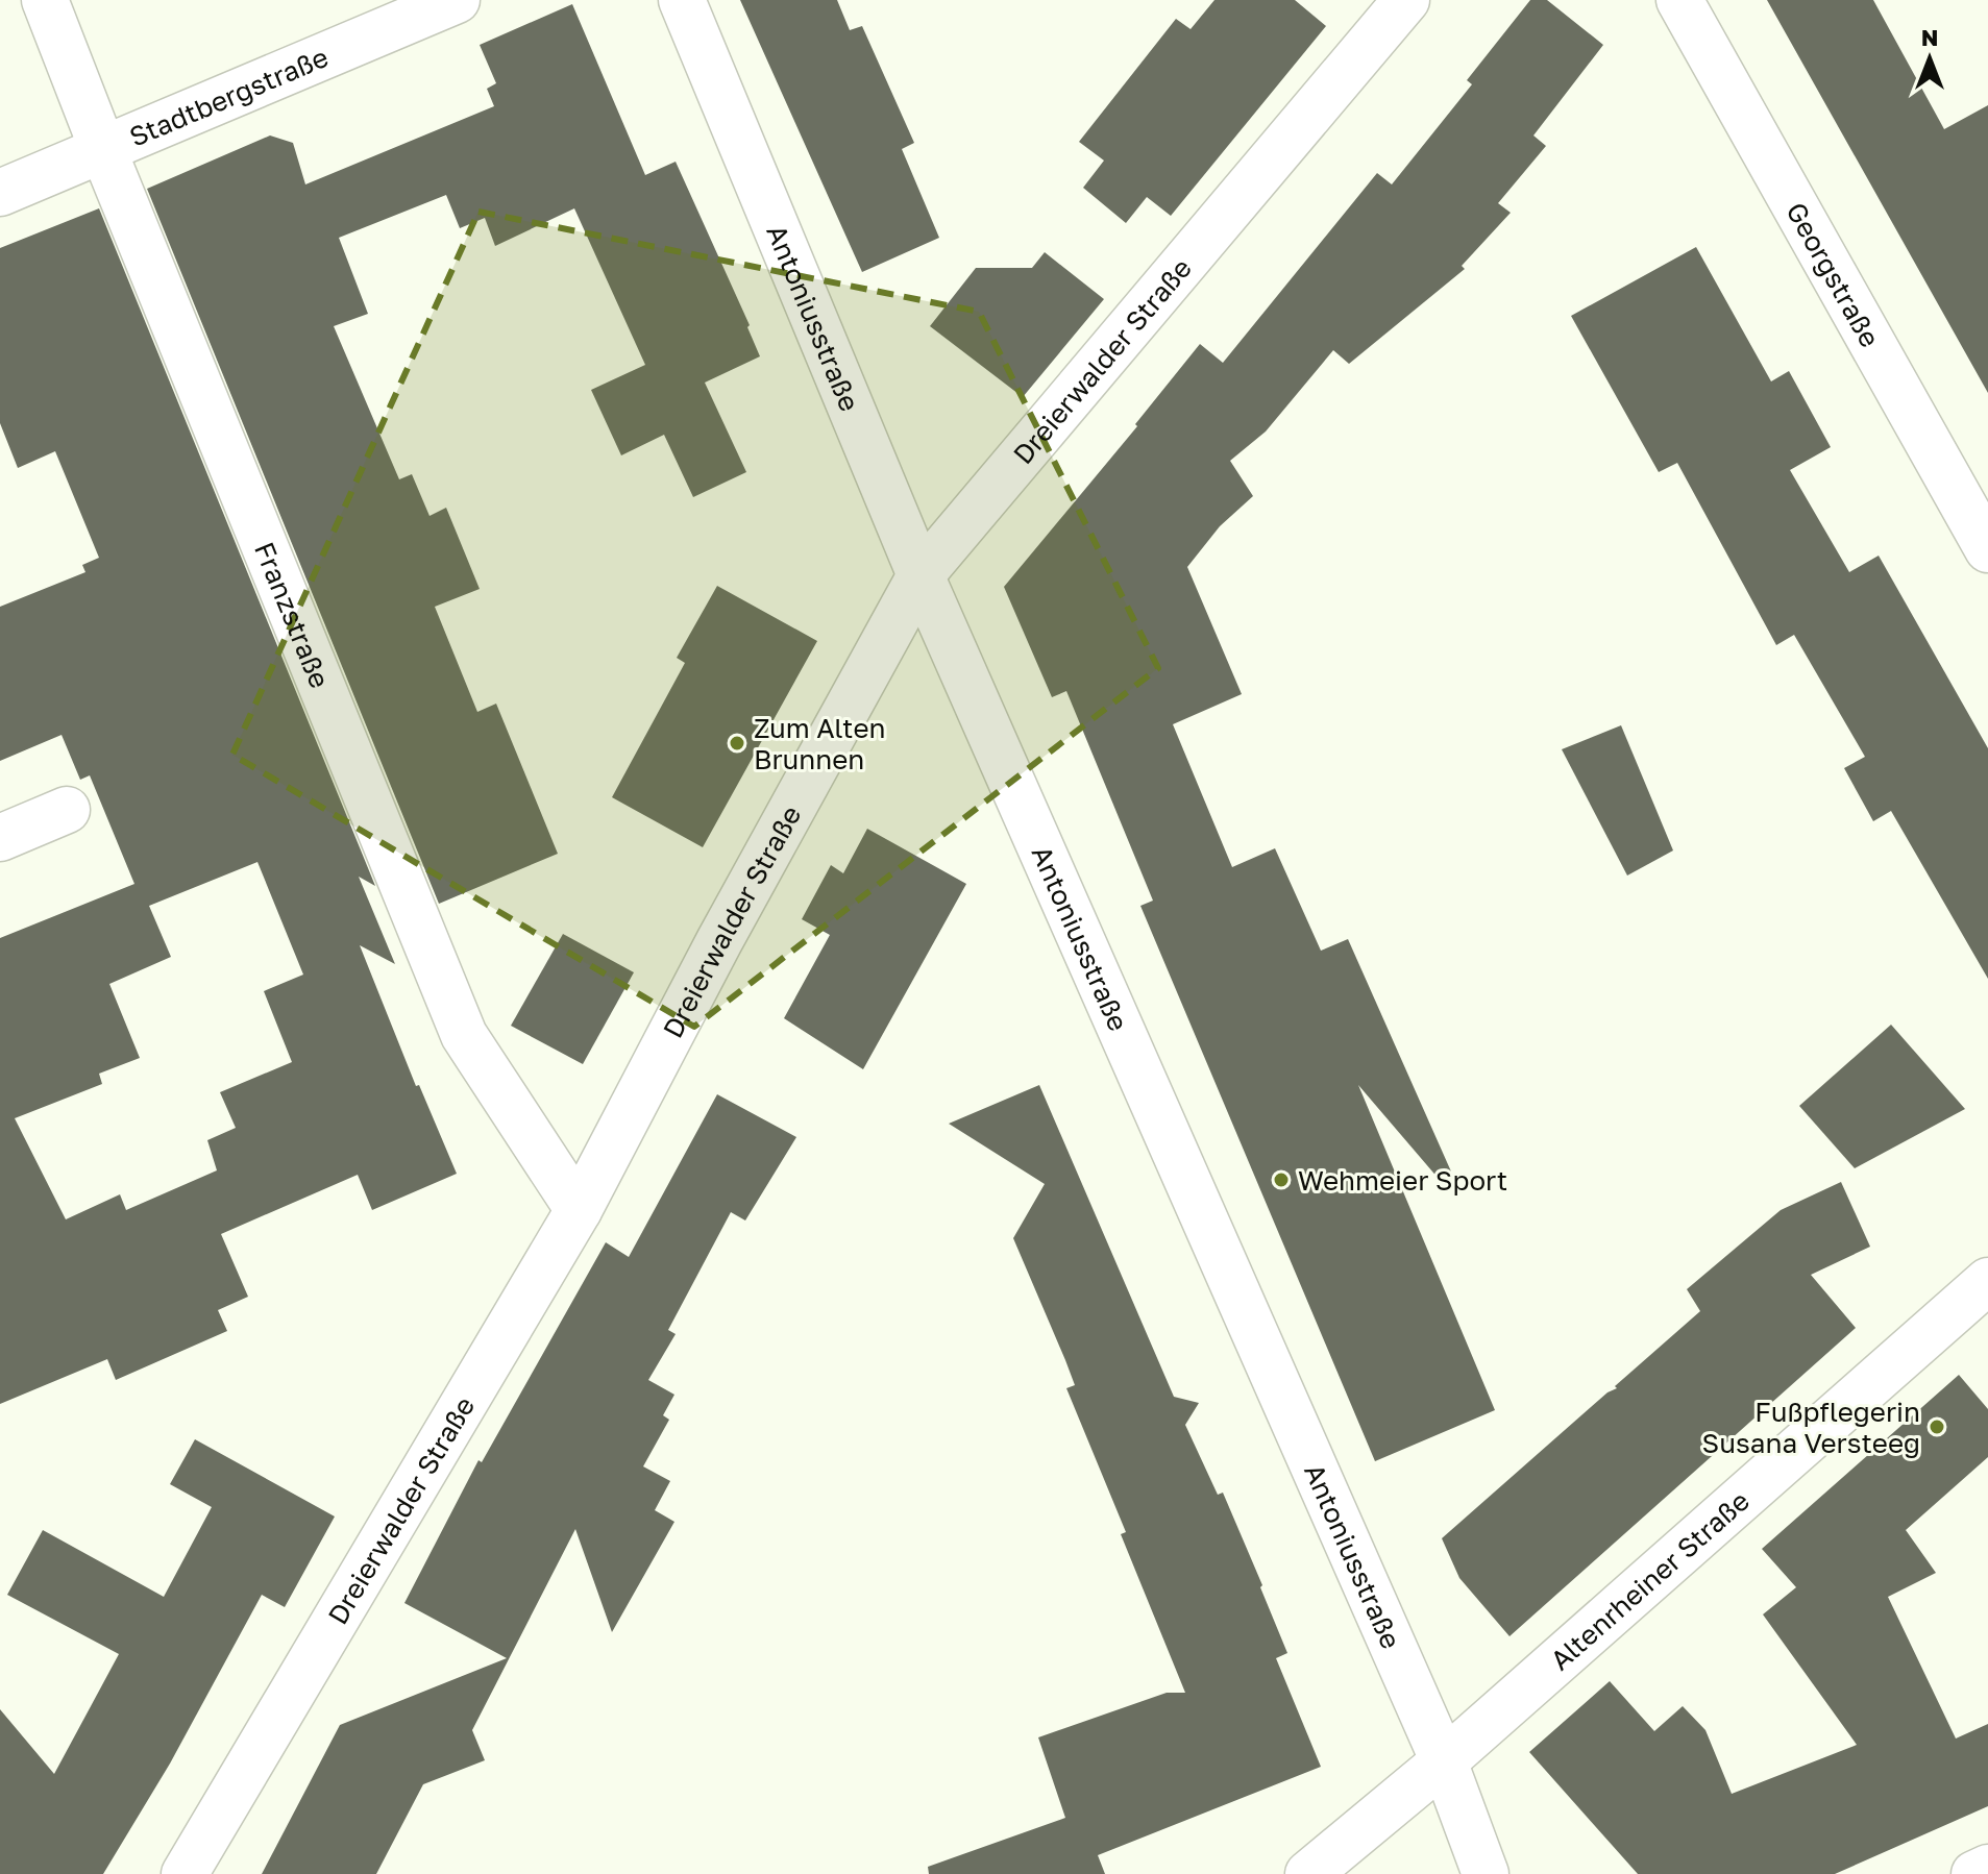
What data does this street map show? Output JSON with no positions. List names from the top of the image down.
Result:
{
  "streets": {
    "street": [
      "Stadtbergstraße",
      "Georgstraße",
      "Antoniusstraße",
      "Dreierwalder Straße",
      "Franzstraße",
      "Altenrheiner Straße"
    ]
  },
  "crossings": [
    ["Stadtbergstraße", "Franzstraße"],
    ["Antoniusstraße", "Dreierwalder Straße"],
    ["Antoniusstraße", "Altenrheiner Straße"],
    ["Dreierwalder Straße", "Franzstraße"]
  ],
  "places": ["Zum Alten Brunnen", "Wehmeier Sport", "Fußpflegerin Susana Versteeg"],
  "north": "top"
}
